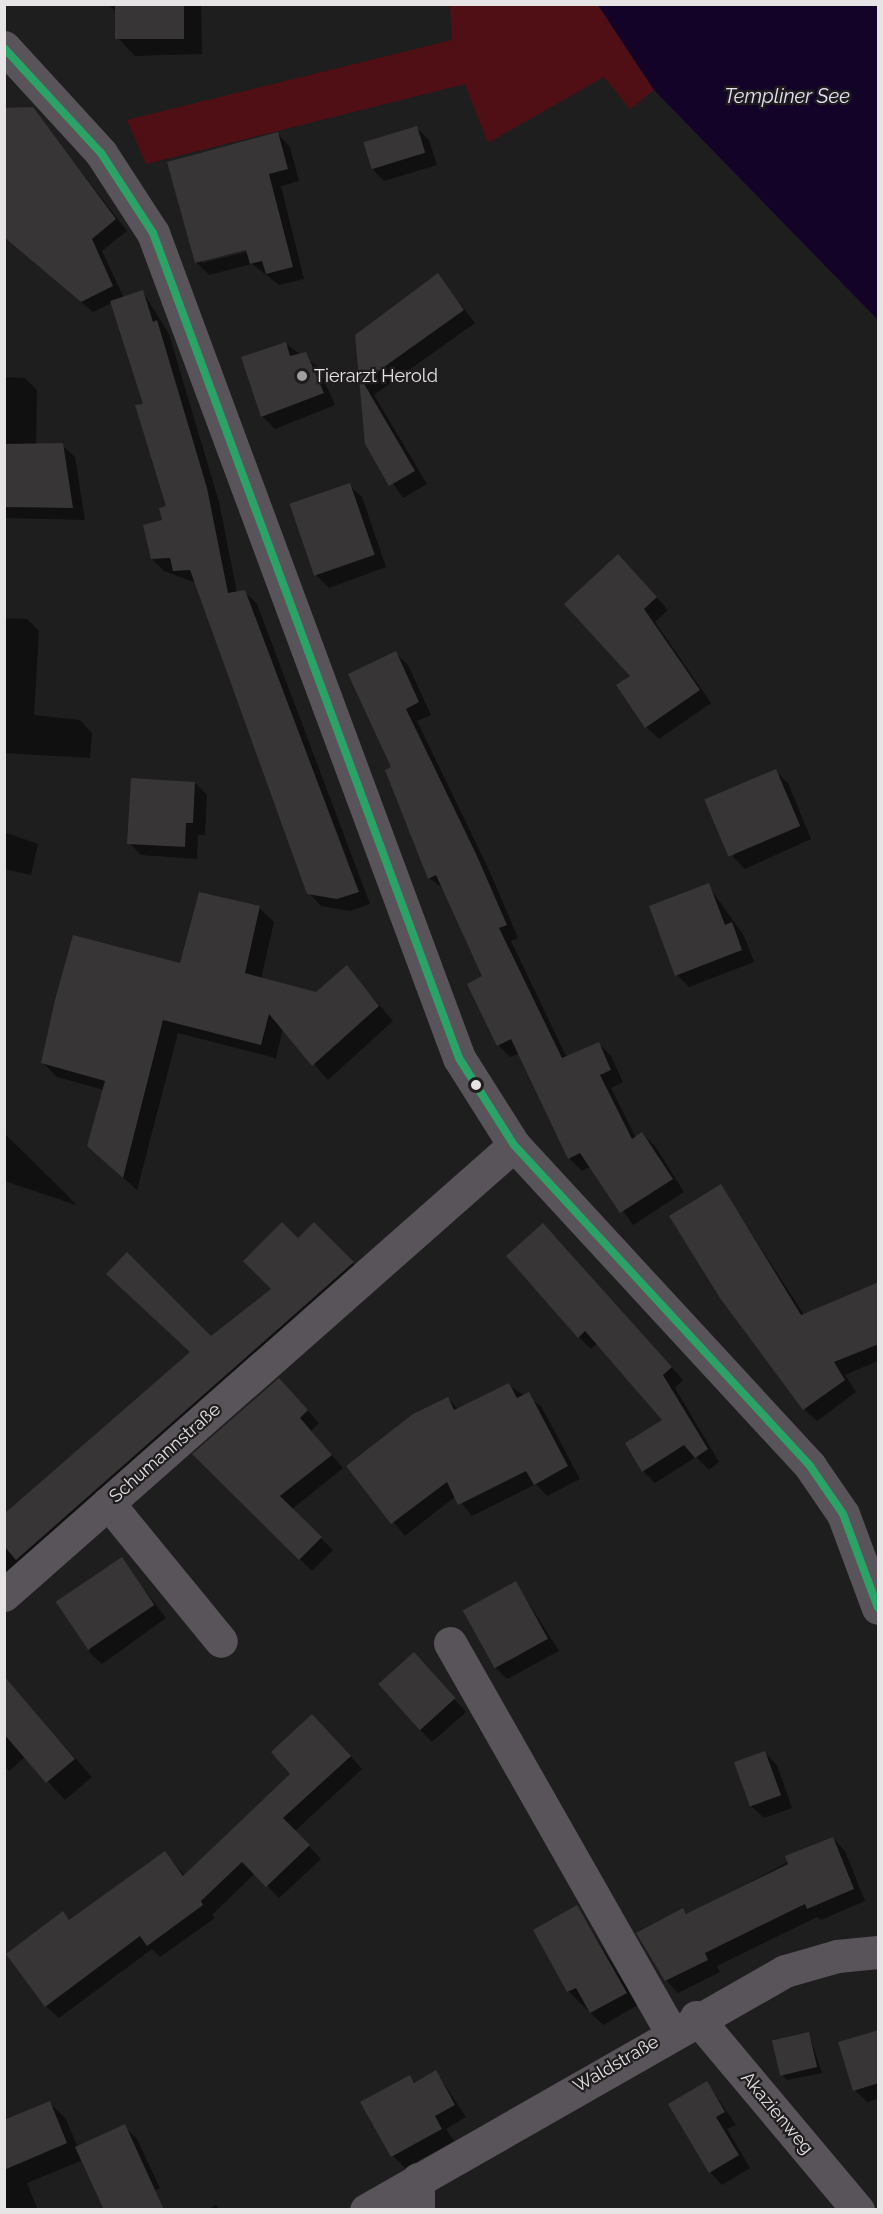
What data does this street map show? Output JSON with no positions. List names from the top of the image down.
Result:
{
  "streets": {
    "street": ["Schumannstraße", "Waldstraße", "Akazienweg"]
  },
  "crossings": [
    ["Waldstraße", "Akazienweg"]
  ],
  "water": ["Templiner See"],
  "places": ["Tierarzt Herold"]
}
